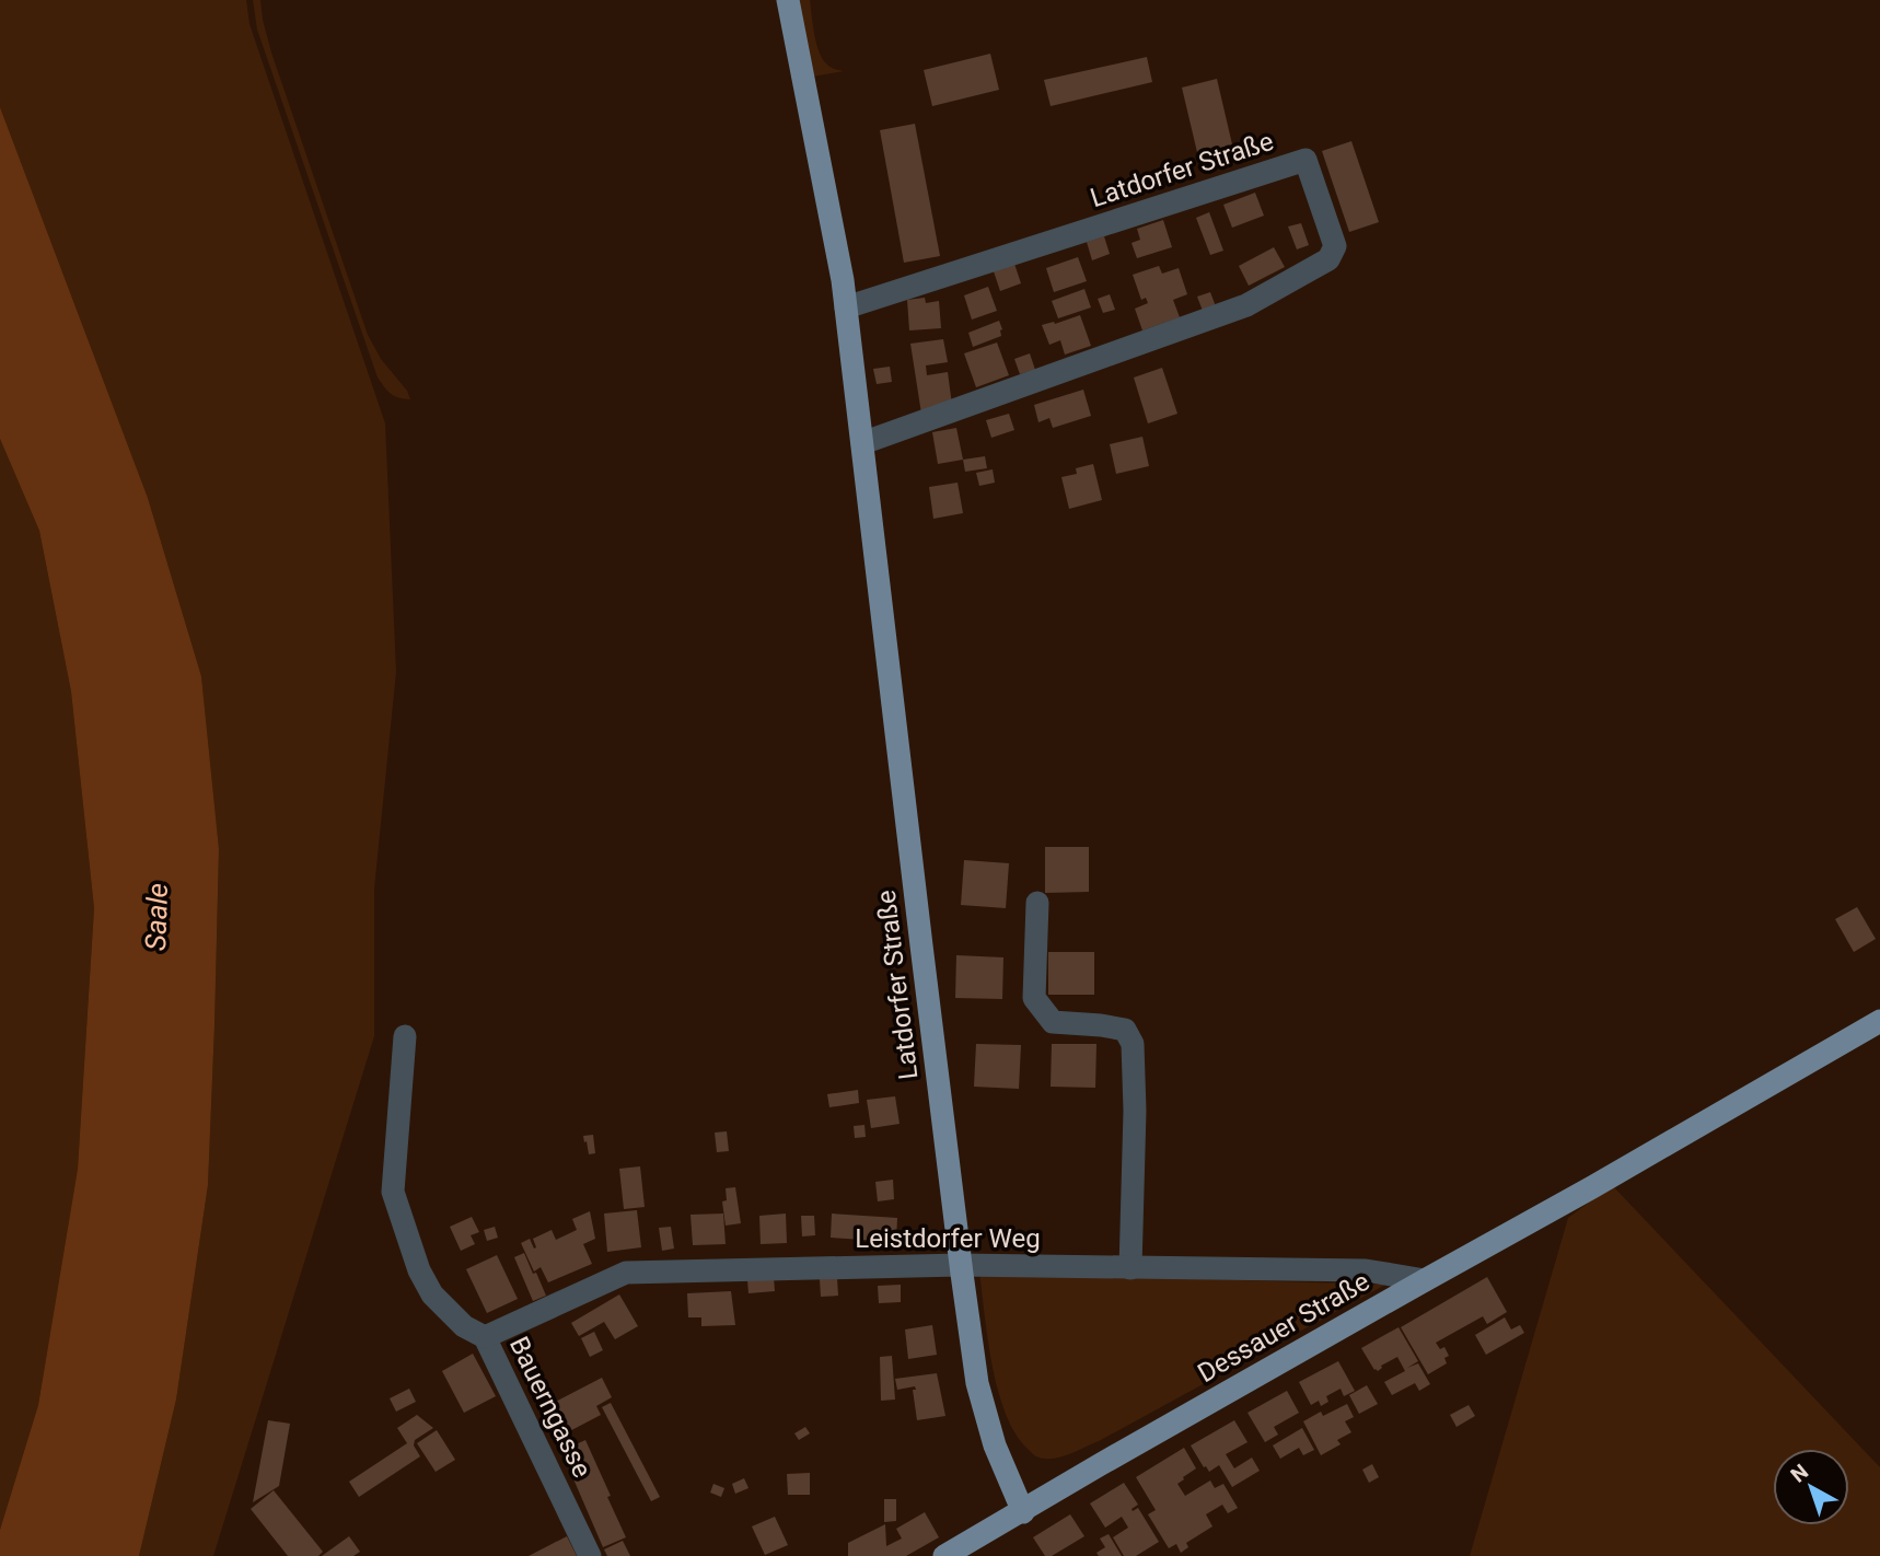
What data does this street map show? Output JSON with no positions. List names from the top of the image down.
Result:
{
  "streets": {
    "main road": ["Latdorfer Straße", "Dessauer Straße"],
    "street": ["Leistdorfer Weg", "Bauerngasse"]
  },
  "crossings": [
    ["Latdorfer Straße", "Leistdorfer Weg"],
    ["Latdorfer Straße", "Dessauer Straße"],
    ["Leistdorfer Weg", "Dessauer Straße"],
    ["Leistdorfer Weg", "Bauerngasse"]
  ],
  "water": ["Saale"],
  "north": "top left"
}
